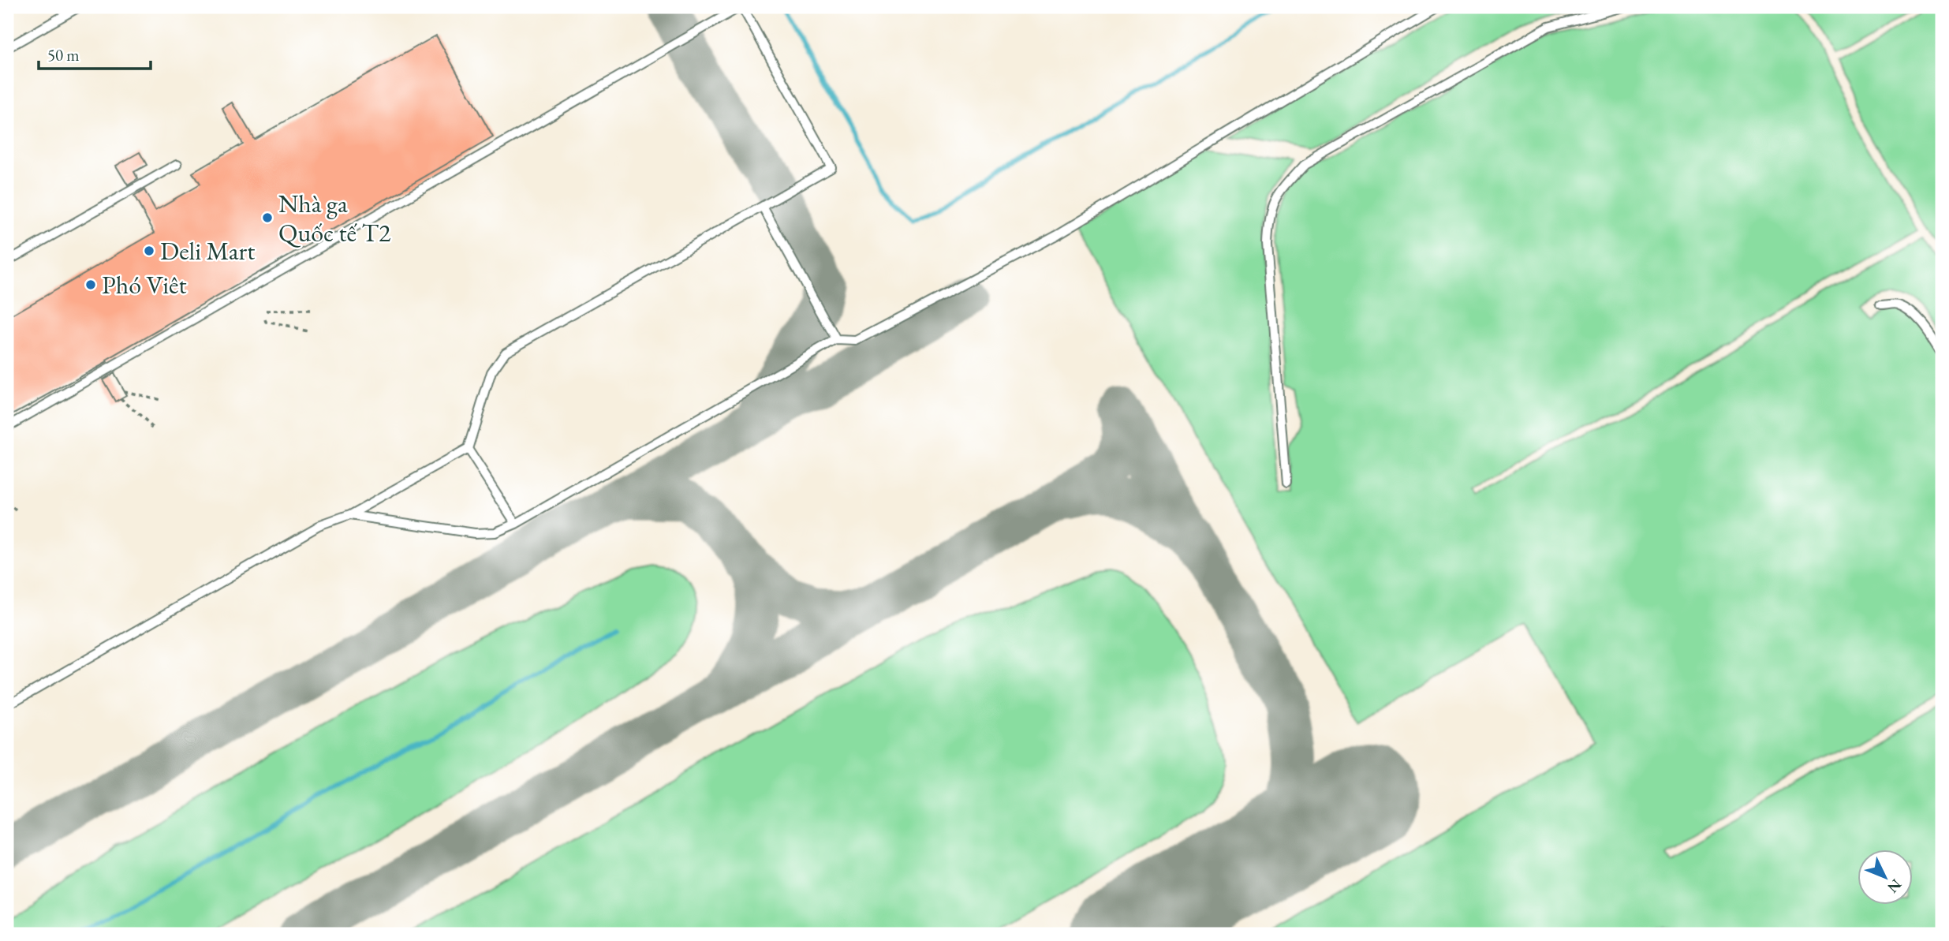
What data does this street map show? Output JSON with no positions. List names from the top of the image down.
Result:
{
  "places": ["Nhà ga Quốc tế T2", "Deli Mart", "Phó Viêt"],
  "scale_bar": "50 m",
  "north": "bottom right"
}
